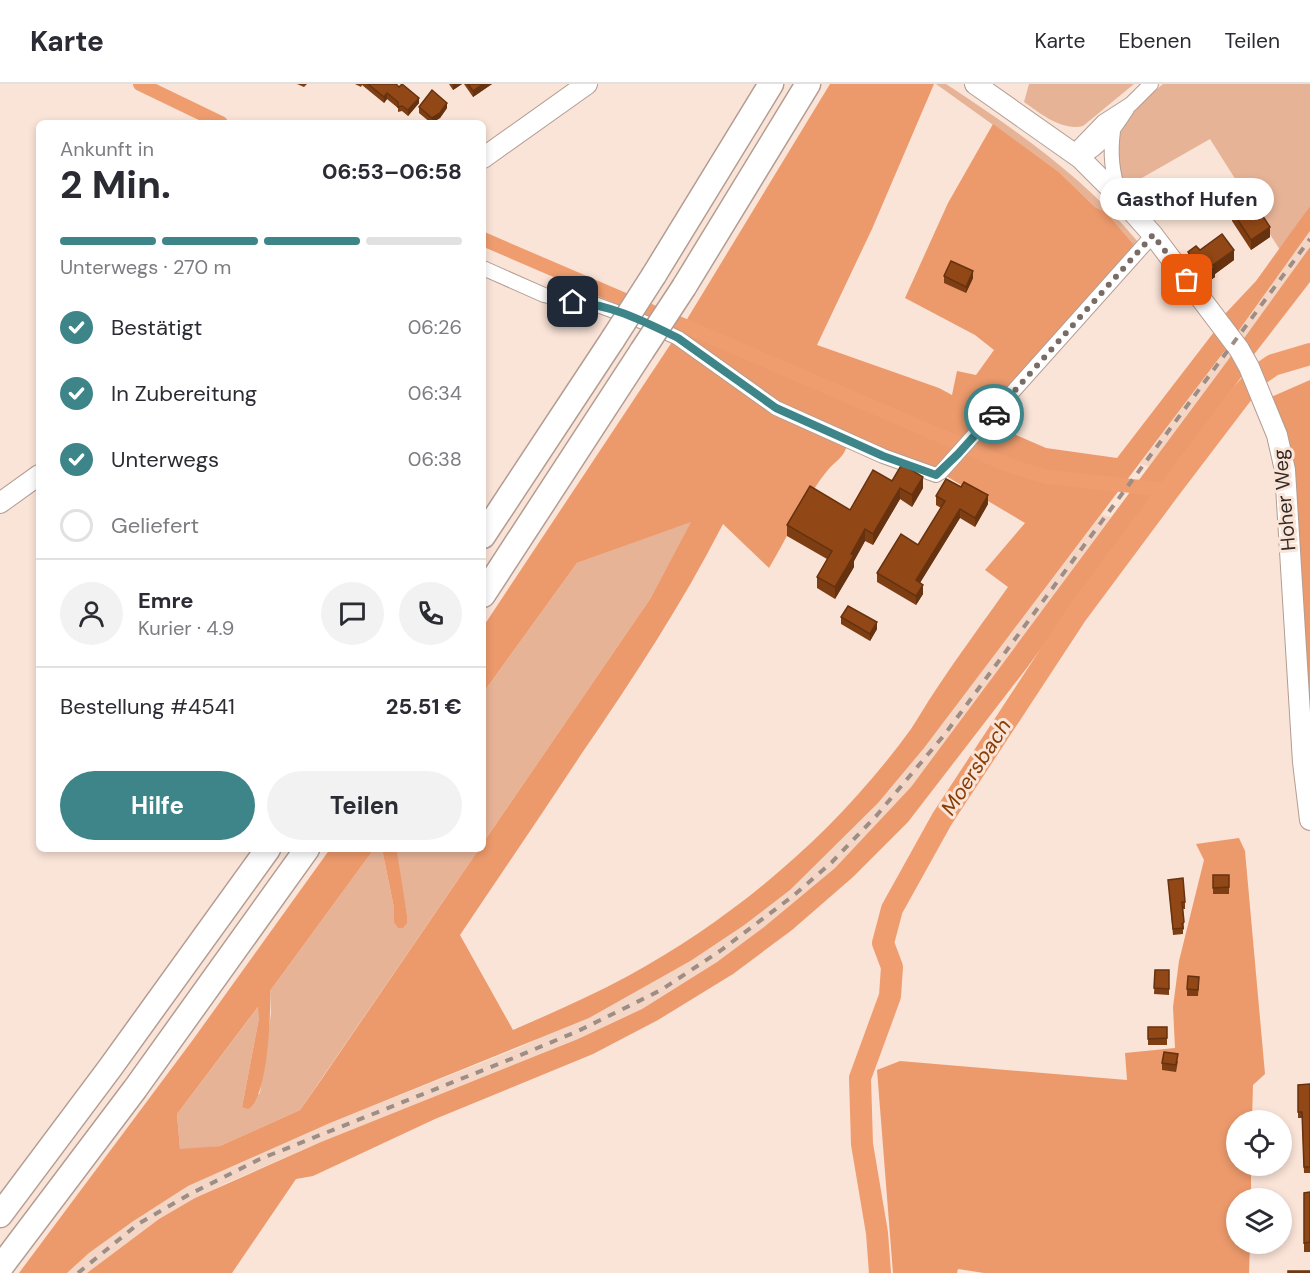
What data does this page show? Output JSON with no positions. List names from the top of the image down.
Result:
{
  "streets": {
    "main road": ["Hoher Weg"]
  },
  "water": ["Moersbach"],
  "places": ["Gasthof Hufen"],
  "page": {
    "header": "Karte",
    "nav": ["Karte", "Ebenen", "Teilen"],
    "heading": ["2 Min.", "Ankunft in", "06:53–06:58"],
    "panel": [
      "Emre",
      "Kurier · 4.9",
      "Bestellung #4541",
      "25.51 €"
    ],
    "bubble": "Gasthof Hufen",
    "bar": "Unterwegs · 270 m",
    "list": [
      ["Bestätigt", "06:26"],
      ["In Zubereitung", "06:34"],
      ["Unterwegs", "06:38"],
      "Geliefert"
    ],
    "buttons": ["Hilfe", "Teilen"]
  }
}
